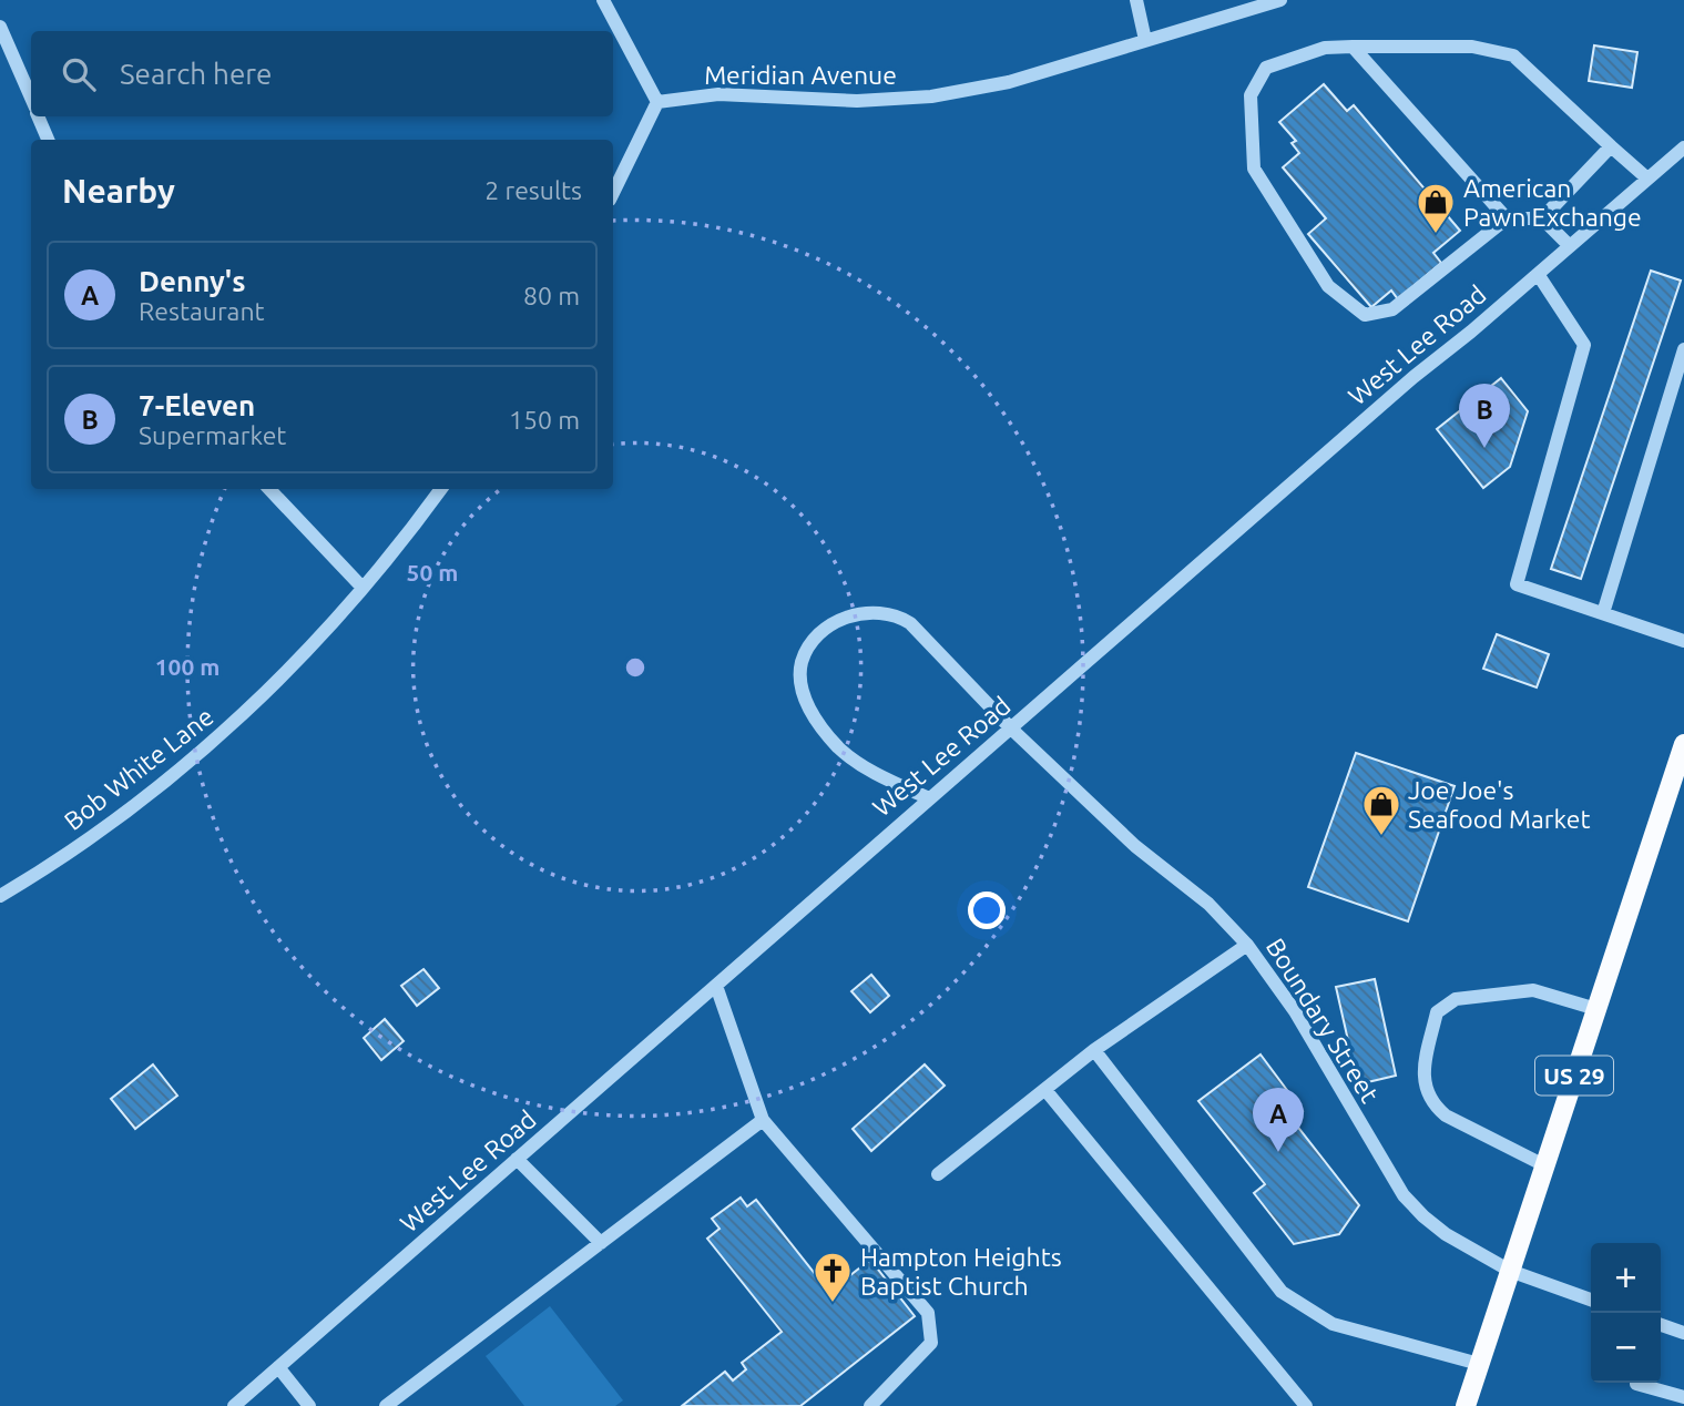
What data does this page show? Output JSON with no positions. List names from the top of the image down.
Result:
{
  "streets": {
    "main road": ["US 29"],
    "street": [
      "Meridian Avenue",
      "West Lee Road",
      "Bob White Lane",
      "Boundary Street"
    ]
  },
  "crossings": [
    ["West Lee Road", "Boundary Street"],
    ["Boundary Street", "US 29"]
  ],
  "places": {
    "shop": ["American Pawn Exchange", "Joe Joe's Seafood Market"],
    "church": ["Hampton Heights Baptist Church"]
  },
  "page": {
    "search": "Search here",
    "heading": ["Nearby", "2 results"],
    "list": [
      {
        "mark": "A",
        "name": "Denny's",
        "note": "Restaurant",
        "value": "80 m"
      },
      {
        "mark": "B",
        "name": "7-Eleven",
        "note": "Supermarket",
        "value": "150 m"
      }
    ],
    "pins": ["B", "A"],
    "map_buttons": ["+", "−"]
  },
  "rings": ["50 m", "100 m"]
}
